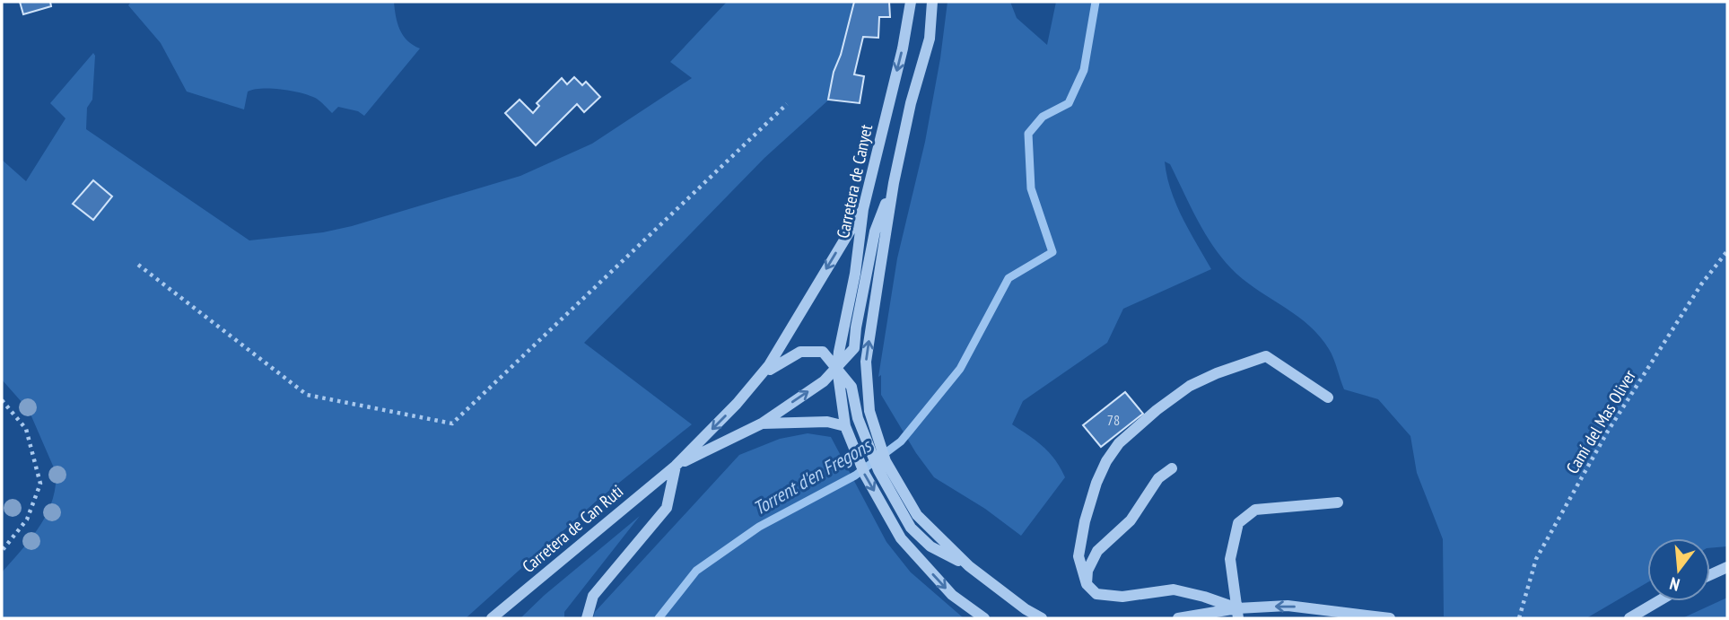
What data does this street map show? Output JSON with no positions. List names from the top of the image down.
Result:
{
  "streets": {
    "street": ["Carretera de Canyet", "Carretera de Can Ruti"],
    "path": ["Camí del Mas Oliver"]
  },
  "crossings": [
    ["Carretera de Canyet", "Carretera de Can Ruti"]
  ],
  "water": ["Torrent d'en Fregons"],
  "house_numbers": ["78"],
  "north": "bottom"
}
